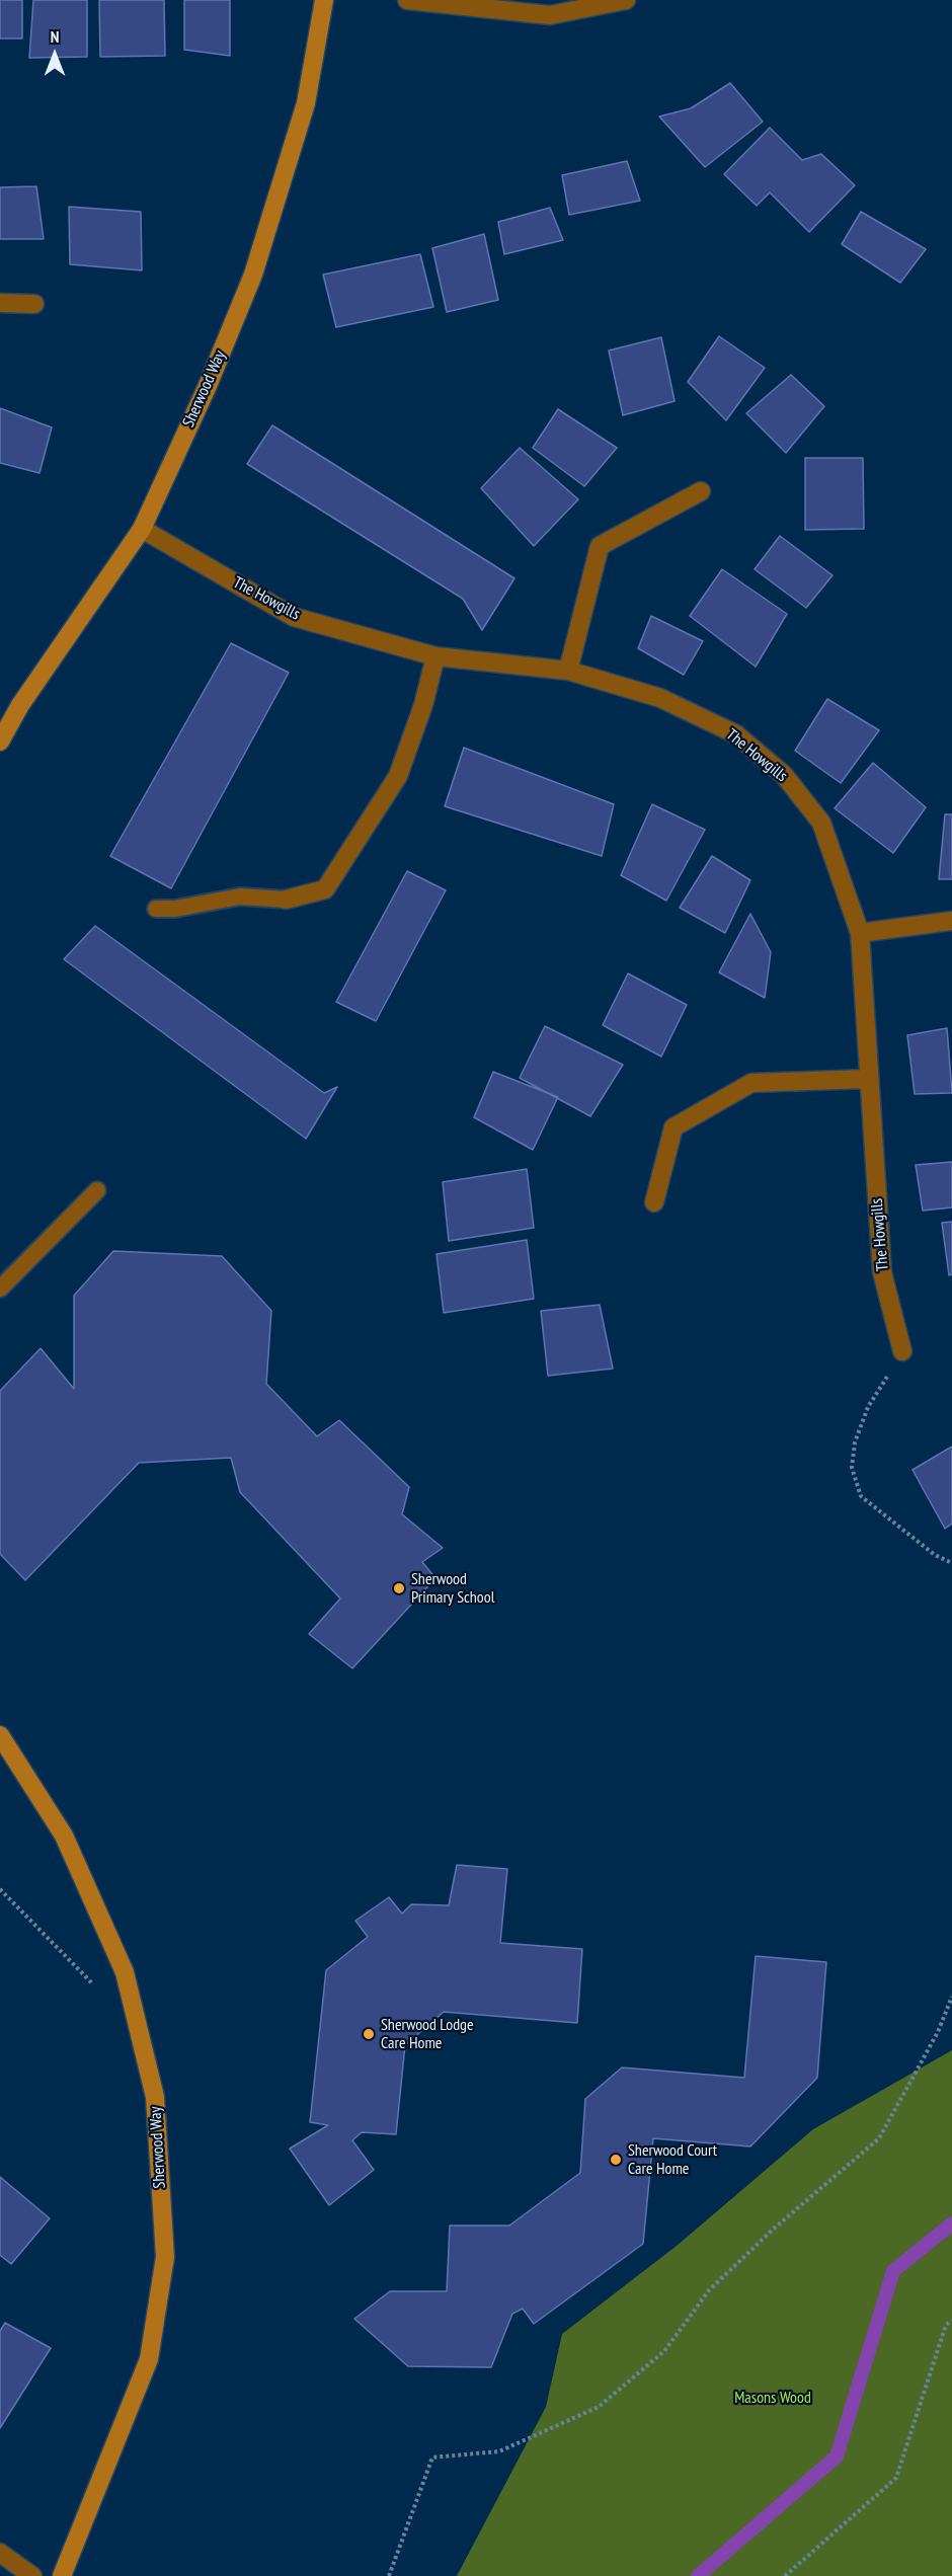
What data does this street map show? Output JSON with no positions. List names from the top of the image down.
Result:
{
  "streets": {
    "street": ["Sherwood Way", "The Howgills"]
  },
  "crossings": [
    ["Sherwood Way", "The Howgills"]
  ],
  "parks": ["Masons Wood"],
  "places": ["Sherwood Primary School", "Sherwood Lodge Care Home", "Sherwood Court Care Home"],
  "north": "top"
}
